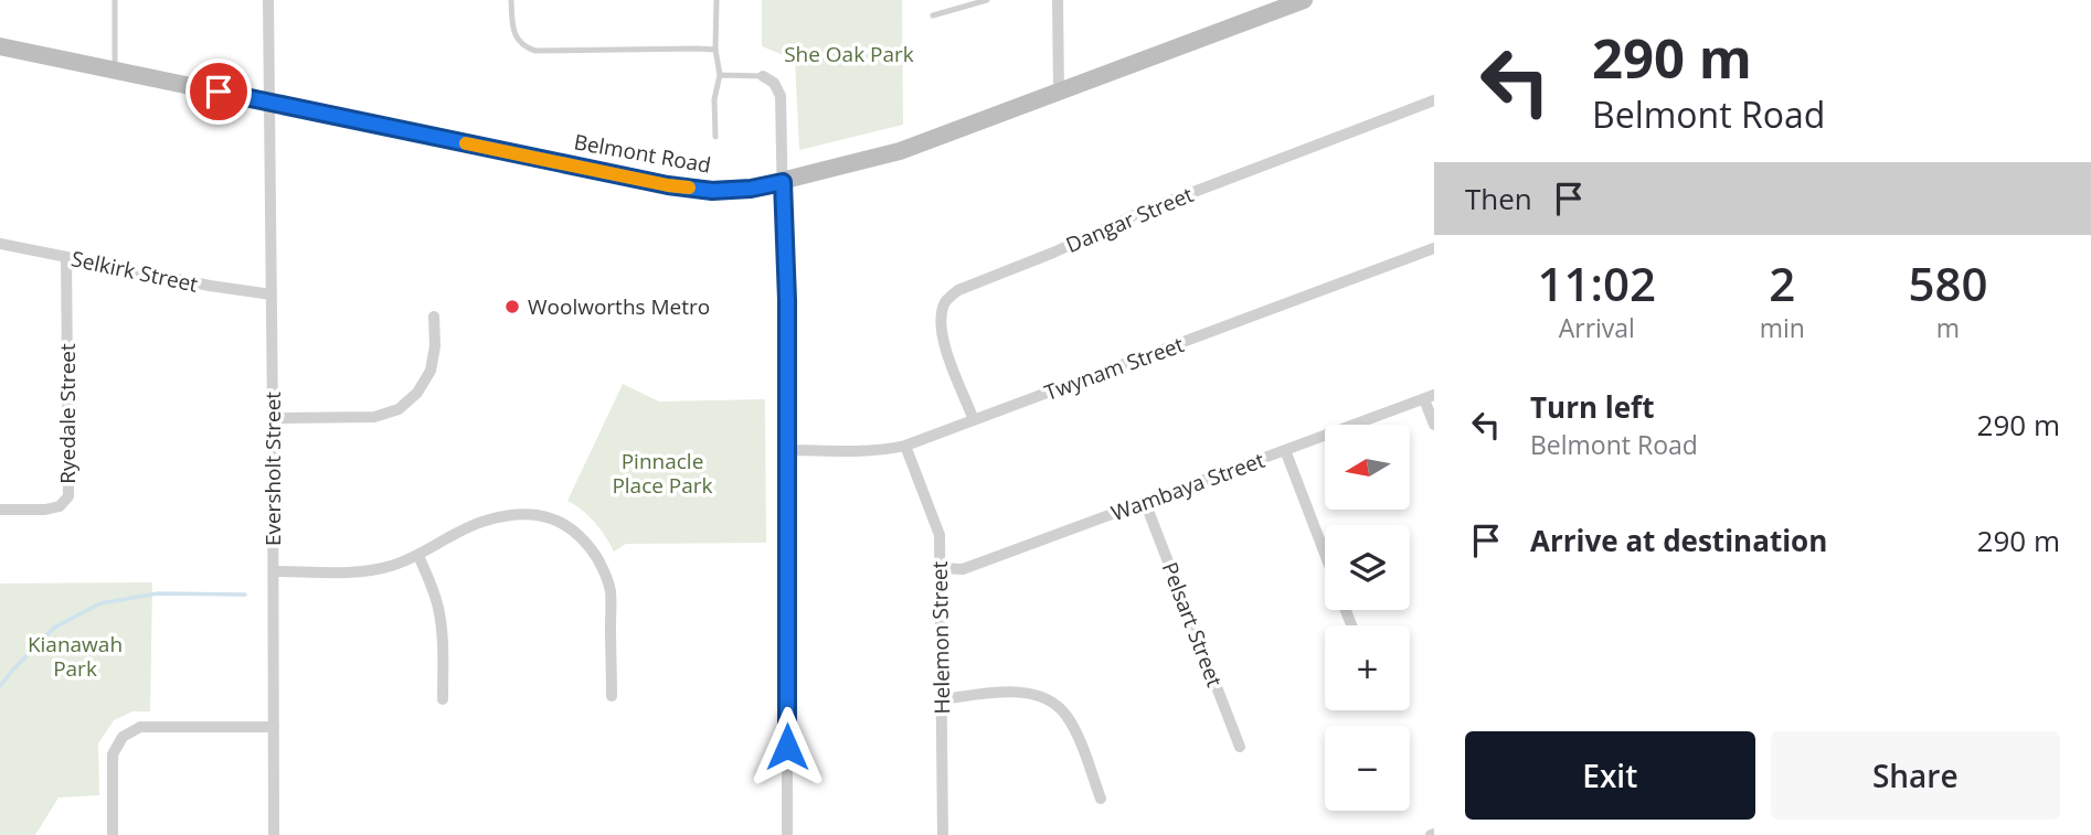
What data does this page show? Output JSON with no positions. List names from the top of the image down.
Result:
{
  "streets": {
    "main road": ["Belmont Road"],
    "street": [
      "Dangar Street",
      "Selkirk Street",
      "Twynam Street",
      "Ryedale Street",
      "Eversholt Street",
      "Wambaya Street",
      "Pelsart Street",
      "Helemon Street"
    ]
  },
  "crossings": [
    ["Belmont Road", "Eversholt Street"],
    ["Dangar Street", "Twynam Street"],
    ["Selkirk Street", "Ryedale Street"],
    ["Selkirk Street", "Eversholt Street"],
    ["Twynam Street", "Helemon Street"],
    ["Wambaya Street", "Pelsart Street"],
    ["Wambaya Street", "Helemon Street"]
  ],
  "parks": ["She Oak Park", "Pinnacle Place Park", "Kianawah Park"],
  "places": ["Woolworths Metro"],
  "north": "left",
  "page": {
    "turn": ["290 m", "Belmont Road"],
    "then": "Then",
    "eta": [
      "11:02",
      "Arrival",
      "2",
      "min",
      "580",
      "m"
    ],
    "list": [
      {
        "name": "Turn left",
        "note": "Belmont Road",
        "value": "290 m"
      },
      {
        "name": "Arrive at destination",
        "value": "290 m"
      }
    ],
    "map_buttons": ["+", "−"],
    "buttons": ["Exit", "Share"]
  }
}
